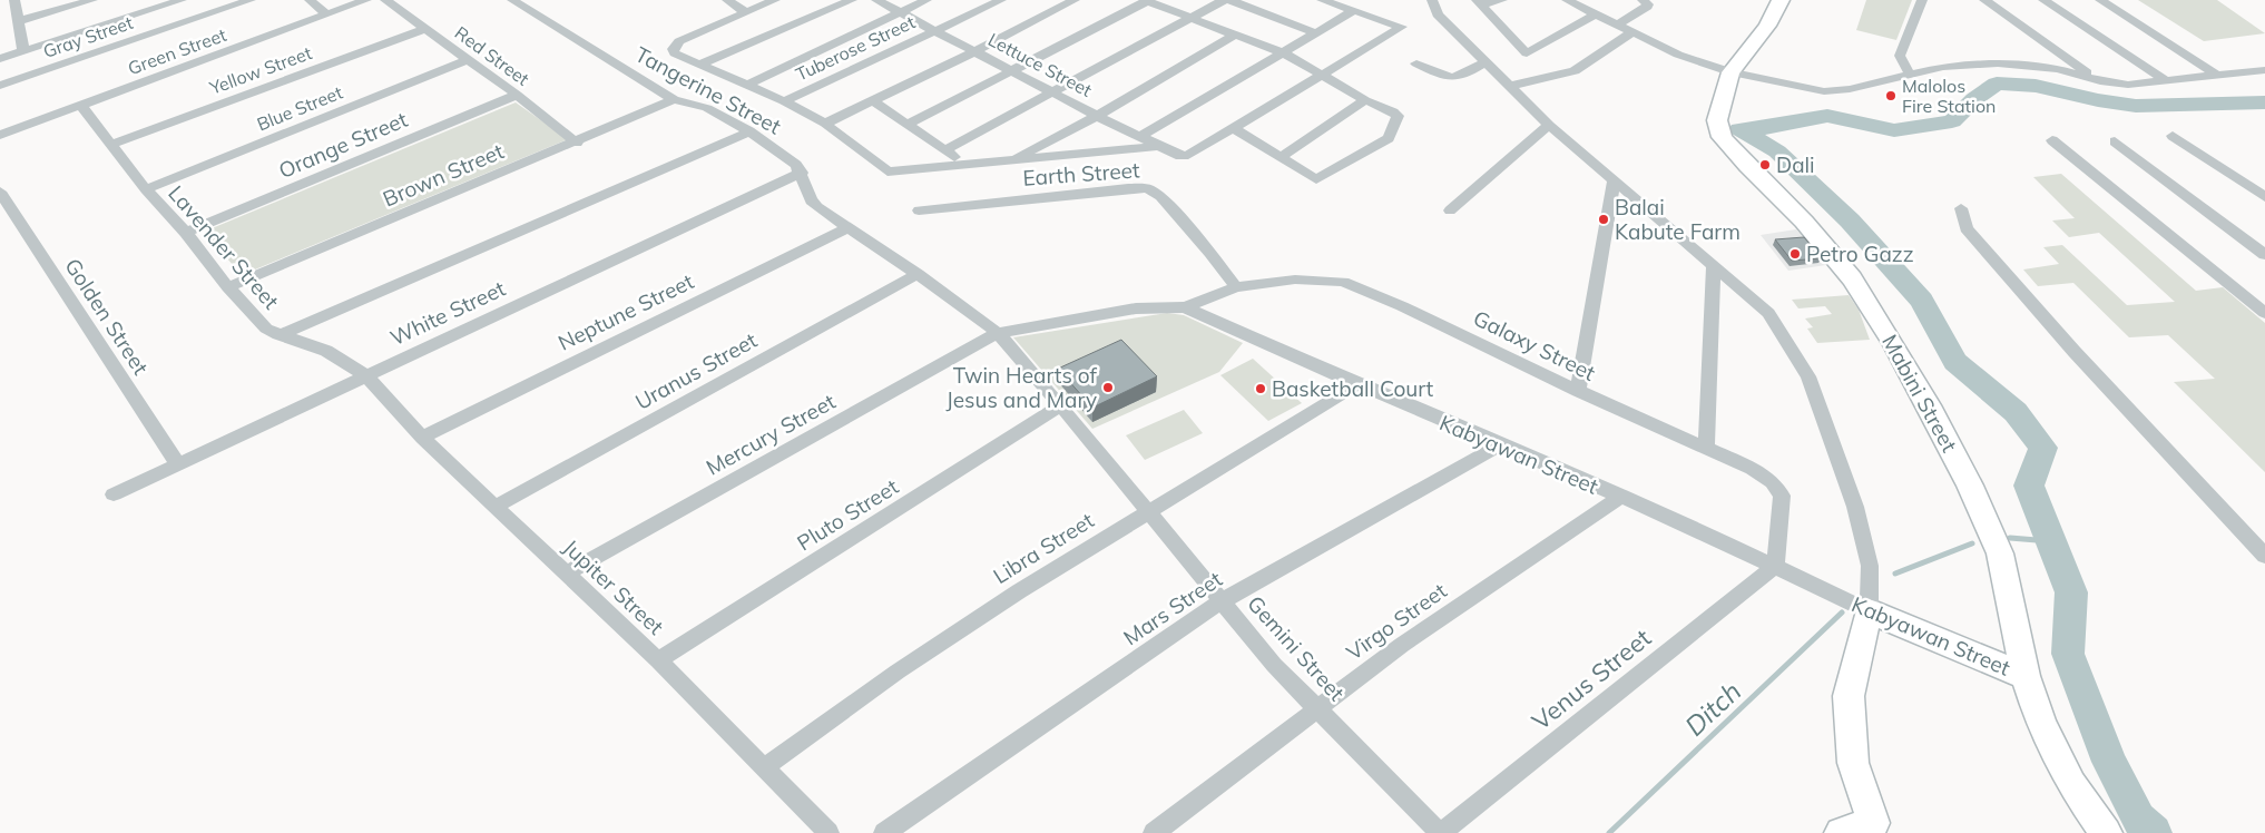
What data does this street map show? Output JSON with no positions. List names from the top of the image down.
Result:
{
  "streets": {
    "main road": ["Mabini Street", "Kabyawan Street"],
    "street": [
      "Gray Street",
      "Tuberose Street",
      "Green Street",
      "Red Street",
      "Lettuce Street",
      "Yellow Street",
      "Tangerine Street",
      "Blue Street",
      "Orange Street",
      "Earth Street",
      "Brown Street",
      "Lavender Street",
      "Neptune Street",
      "White Street",
      "Golden Street",
      "Galaxy Street",
      "Uranus Street",
      "Mercury Street",
      "Pluto Street",
      "Libra Street",
      "Jupiter Street",
      "Mars Street",
      "Virgo Street",
      "Gemini Street",
      "Venus Street"
    ]
  },
  "crossings": [
    ["Tuberose Street", "Lettuce Street"],
    ["Green Street", "Lavender Street"],
    ["Red Street", "Yellow Street"],
    ["Red Street", "Blue Street"],
    ["Red Street", "Orange Street"],
    ["Red Street", "Brown Street"],
    ["Yellow Street", "Lavender Street"],
    ["Tangerine Street", "Brown Street"],
    ["Tangerine Street", "White Street"],
    ["Blue Street", "Lavender Street"],
    ["Orange Street", "Lavender Street"],
    ["Earth Street", "Galaxy Street"],
    ["Brown Street", "Lavender Street"],
    ["Lavender Street", "White Street"],
    ["Lavender Street", "Jupiter Street"],
    ["Neptune Street", "Jupiter Street"],
    ["White Street", "Golden Street"],
    ["White Street", "Jupiter Street"],
    ["Galaxy Street", "Kabyawan Street"],
    ["Galaxy Street", "Venus Street"],
    ["Uranus Street", "Jupiter Street"],
    ["Mabini Street", "Kabyawan Street"],
    ["Mercury Street", "Kabyawan Street"],
    ["Mercury Street", "Jupiter Street"],
    ["Mercury Street", "Gemini Street"],
    ["Kabyawan Street", "Libra Street"],
    ["Kabyawan Street", "Mars Street"],
    ["Kabyawan Street", "Virgo Street"],
    ["Kabyawan Street", "Gemini Street"],
    ["Kabyawan Street", "Venus Street"],
    ["Pluto Street", "Jupiter Street"],
    ["Pluto Street", "Gemini Street"],
    ["Libra Street", "Jupiter Street"],
    ["Libra Street", "Gemini Street"],
    ["Mars Street", "Gemini Street"],
    ["Virgo Street", "Gemini Street"],
    ["Gemini Street", "Venus Street"]
  ],
  "water": ["Ditch"],
  "places": [
    "Malolos Fire Station",
    "Dali",
    "Balai Kabute Farm",
    "Petro Gazz",
    "Twin Hearts of Jesus and Mary",
    "Basketball Court"
  ]
}
